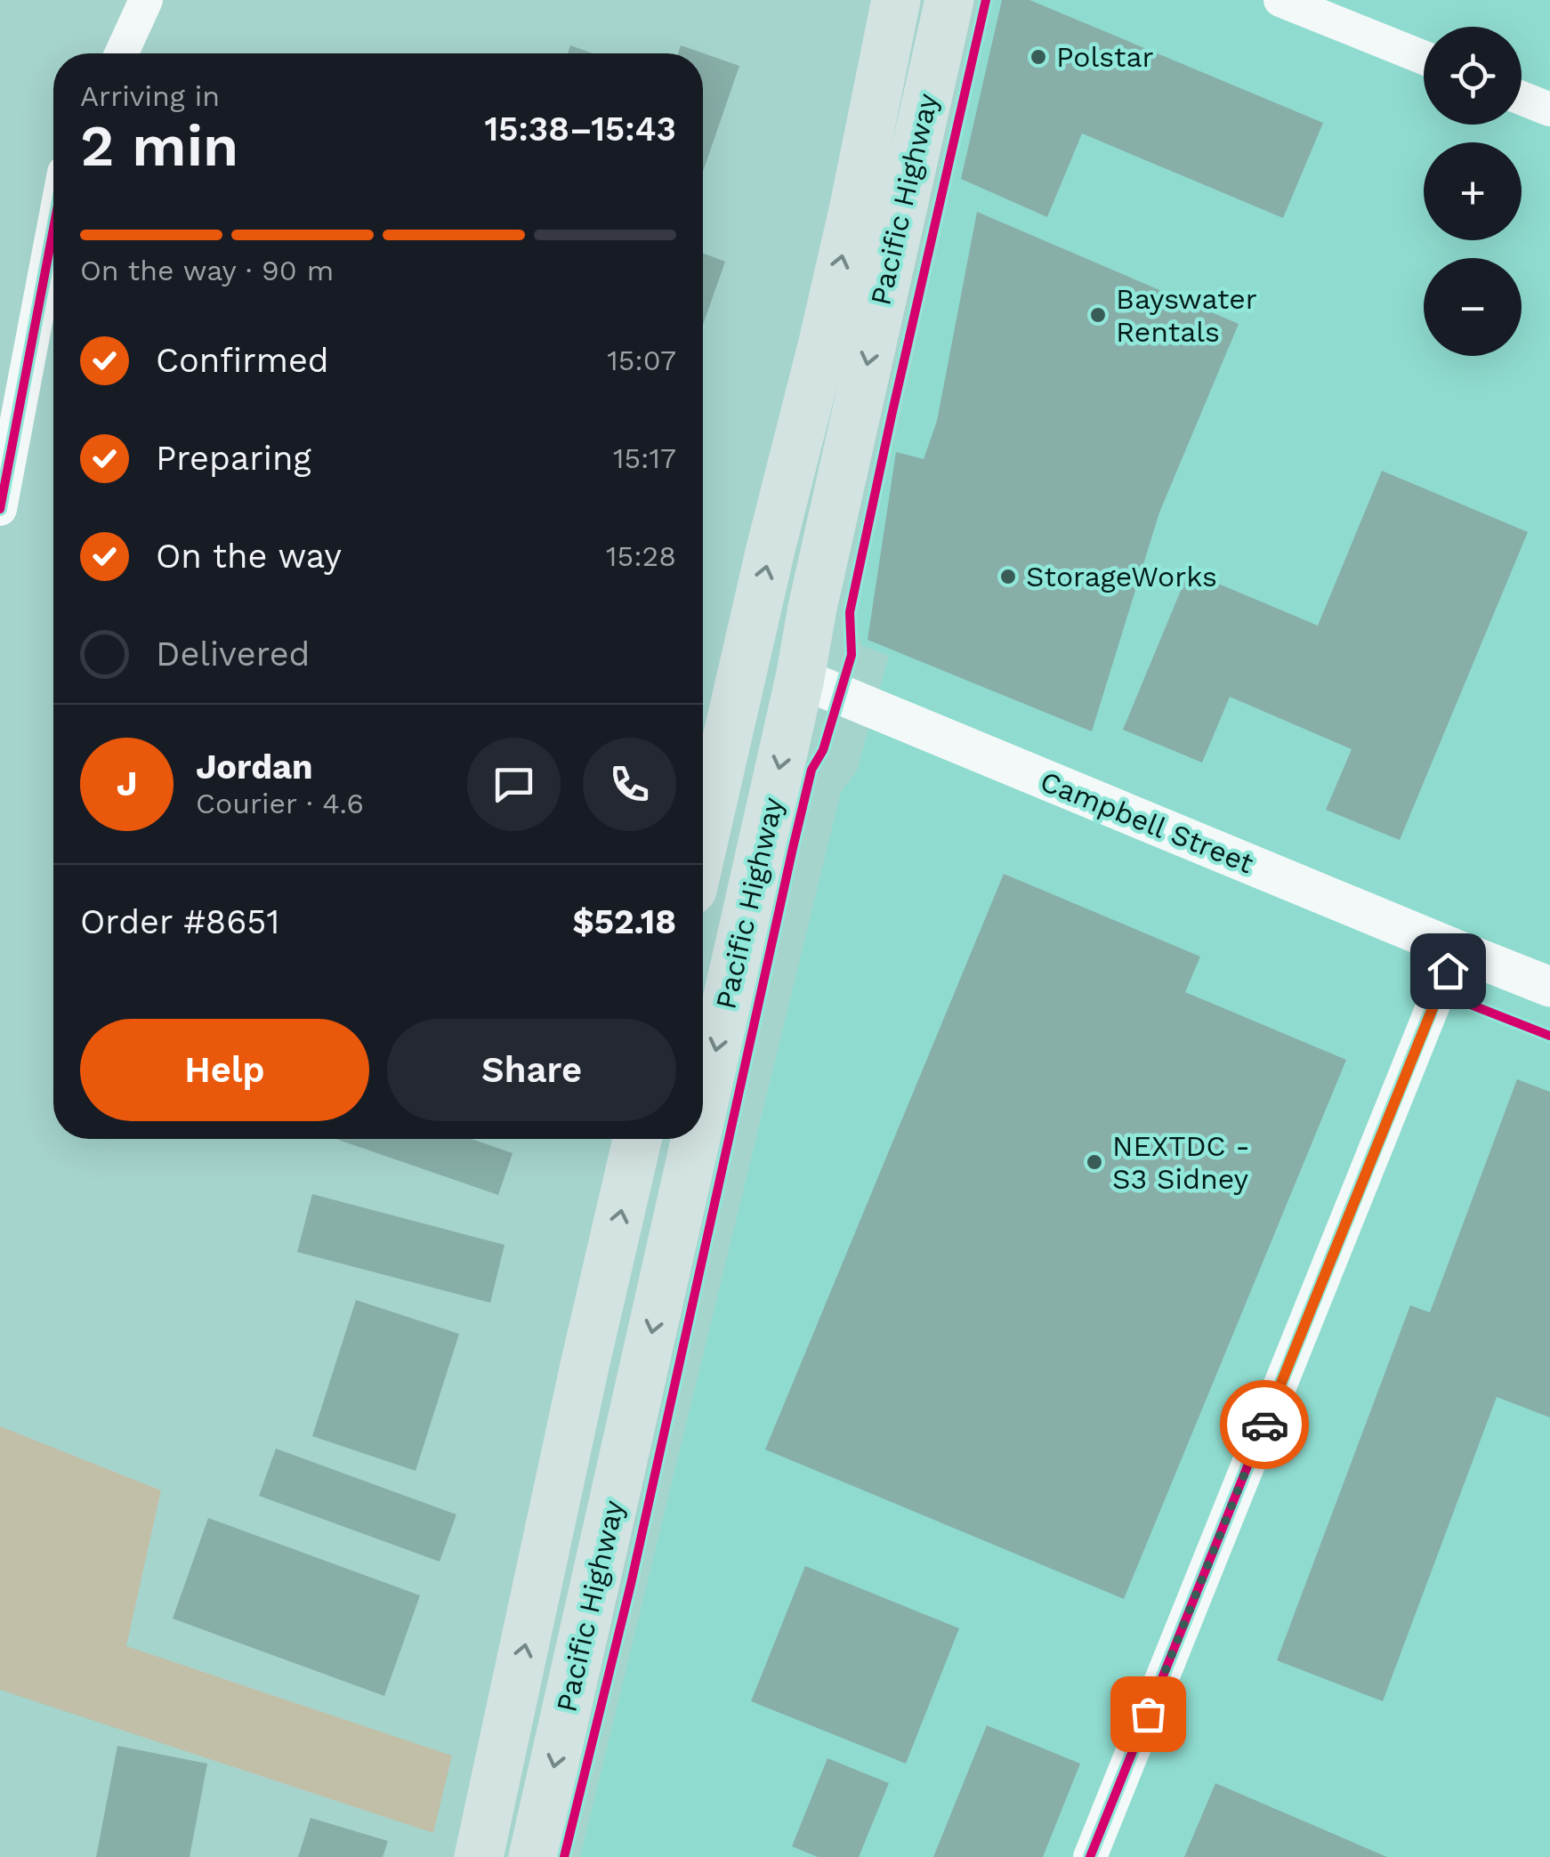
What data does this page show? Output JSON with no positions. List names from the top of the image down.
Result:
{
  "streets": {
    "main road": ["Pacific Highway", "Campbell Street"]
  },
  "crossings": [
    ["Pacific Highway", "Campbell Street"]
  ],
  "places": [
    "Polstar",
    "Bayswater Rentals",
    "StorageWorks",
    "NEXTDC - S3 Sidney"
  ],
  "page": {
    "map_buttons": ["+", "−"],
    "heading": ["2 min", "Arriving in", "15:38–15:43"],
    "panel": [
      "Jordan",
      "Courier · 4.6",
      "Order #8651",
      "$52.18"
    ],
    "bar": "On the way · 90 m",
    "list": [
      ["Confirmed", "15:07"],
      ["Preparing", "15:17"],
      ["On the way", "15:28"],
      "Delivered"
    ],
    "round": "J",
    "buttons": ["Help", "Share"]
  }
}
